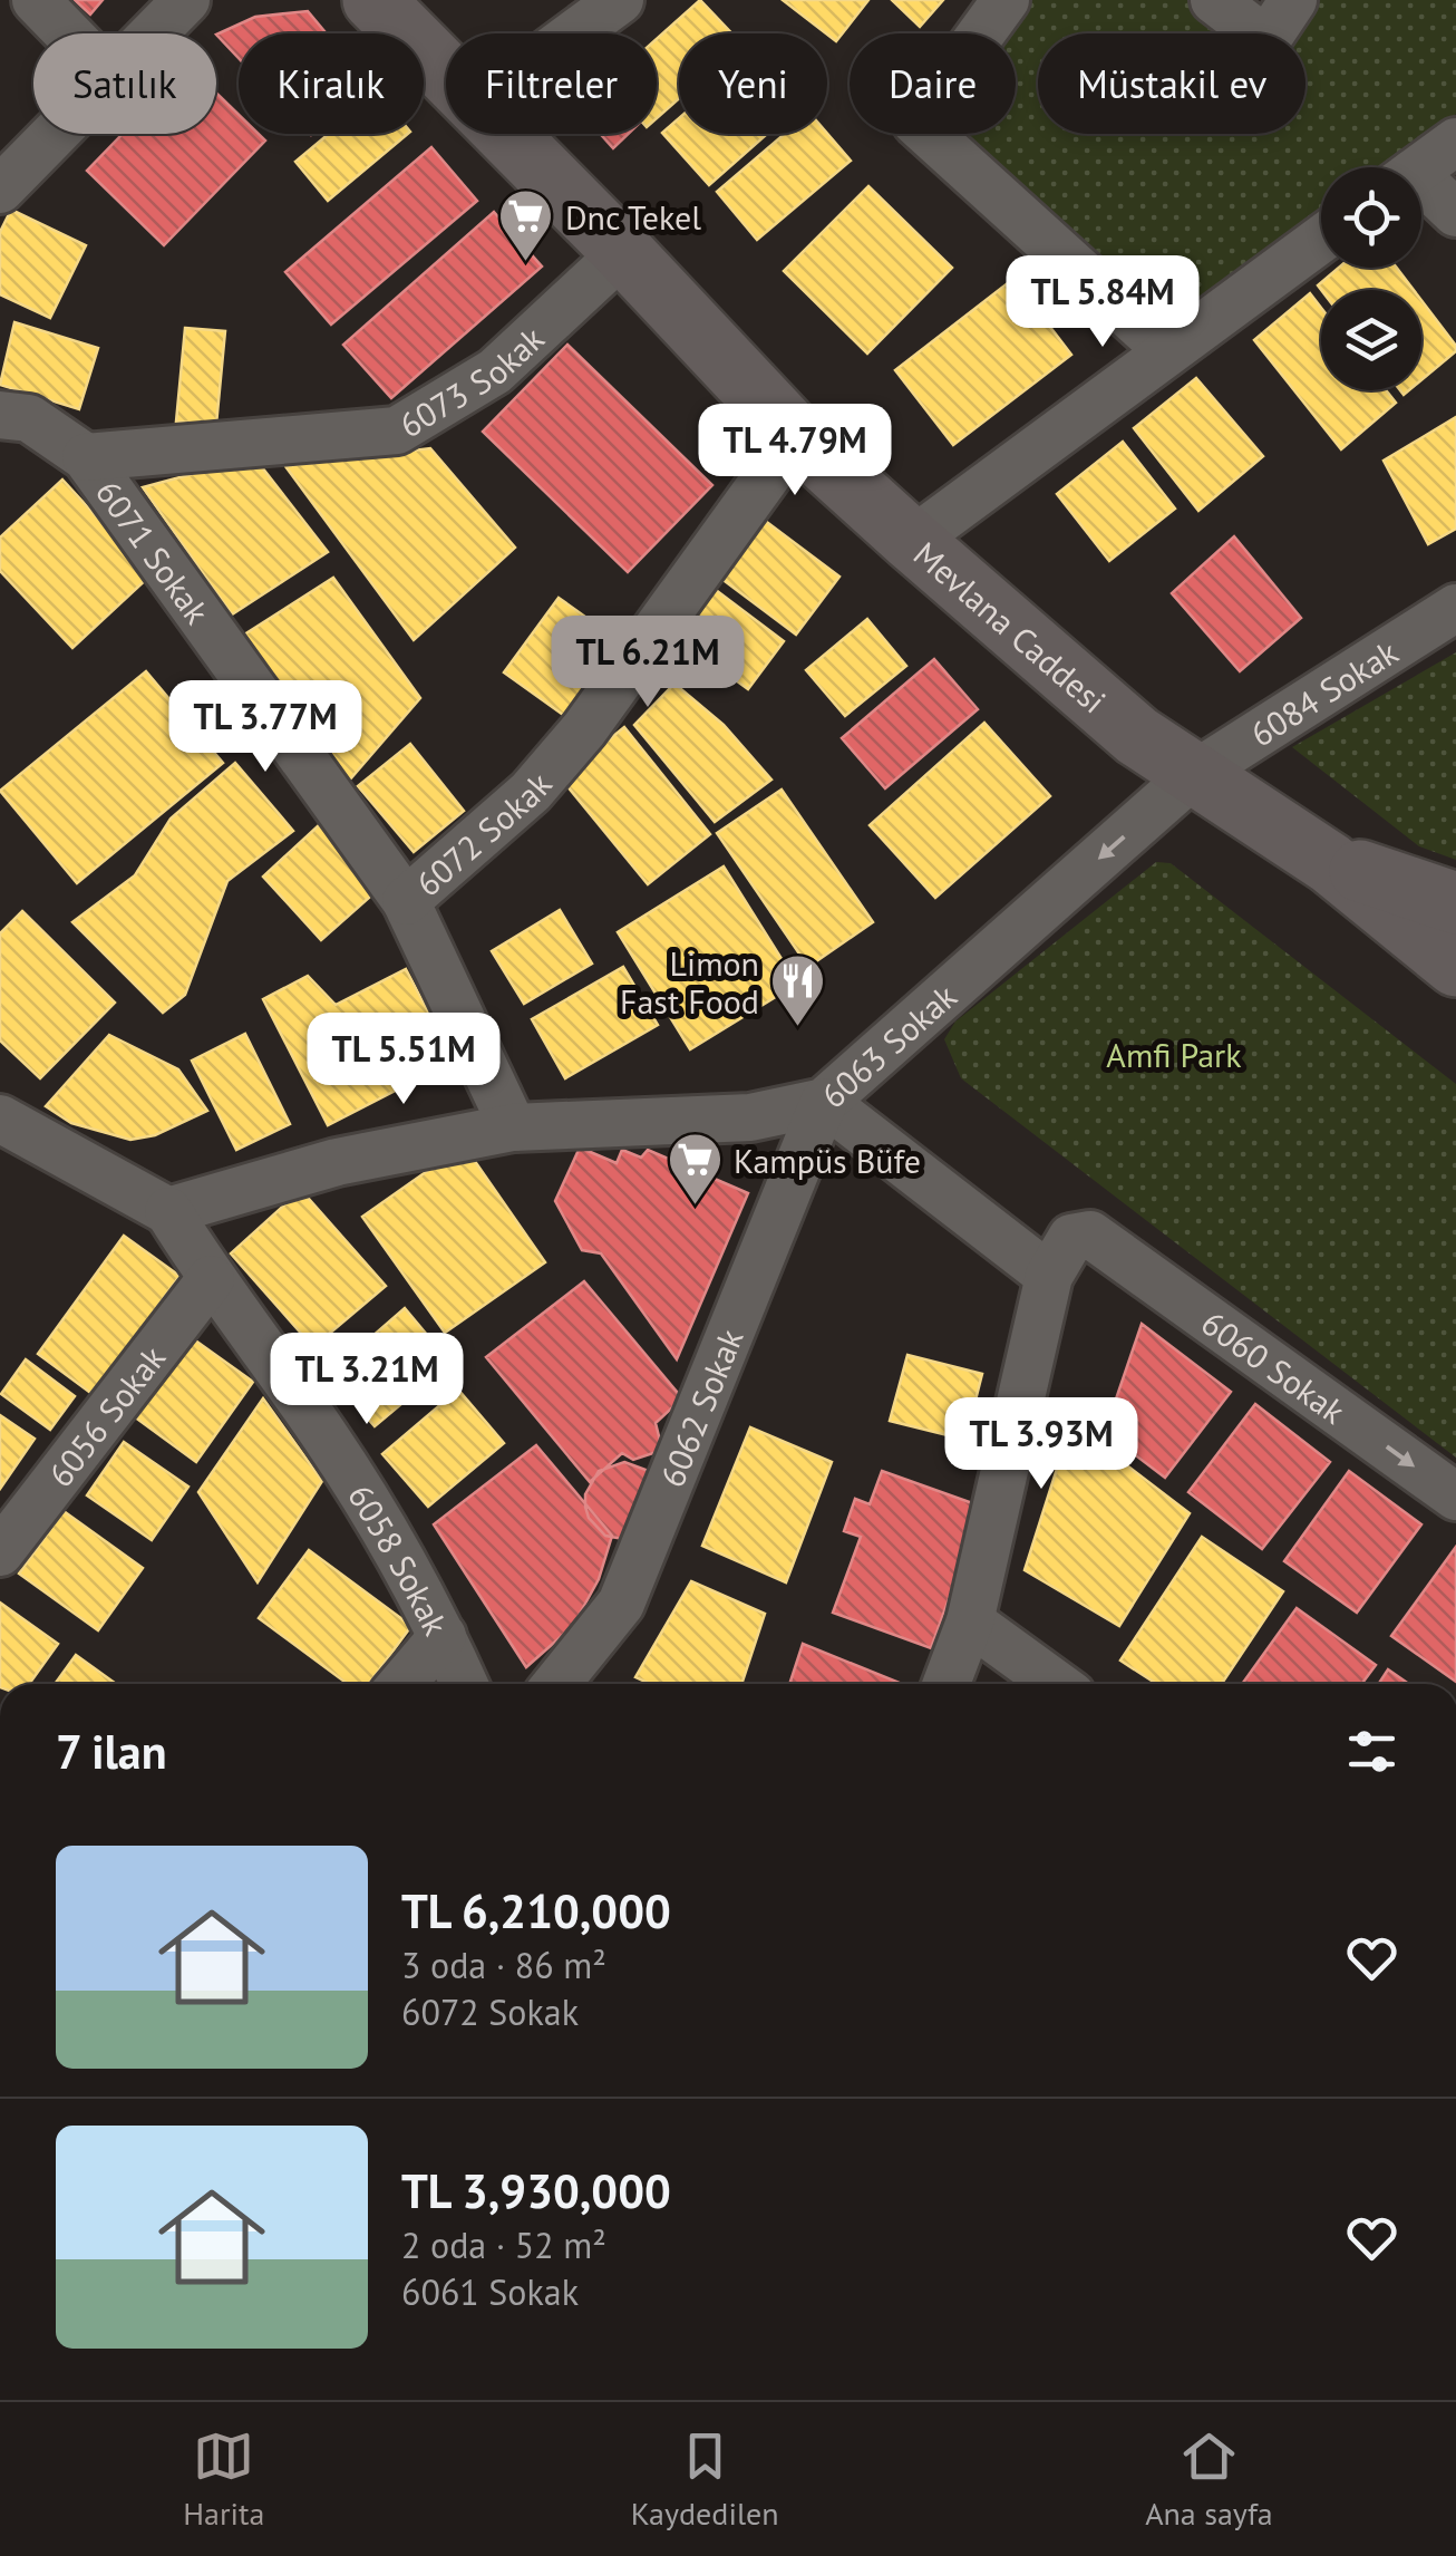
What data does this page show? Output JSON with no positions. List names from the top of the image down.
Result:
{
  "streets": {
    "main road": ["Mevlana Caddesi"],
    "street": [
      "6073 Sokak",
      "6071 Sokak",
      "6084 Sokak",
      "6072 Sokak",
      "6063 Sokak",
      "6060 Sokak",
      "6062 Sokak",
      "6056 Sokak",
      "6058 Sokak"
    ]
  },
  "crossings": [
    ["6073 Sokak", "6071 Sokak"],
    ["6073 Sokak", "Mevlana Caddesi"],
    ["6071 Sokak", "6072 Sokak"],
    ["6071 Sokak", "6063 Sokak"],
    ["Mevlana Caddesi", "6084 Sokak"],
    ["Mevlana Caddesi", "6072 Sokak"],
    ["Mevlana Caddesi", "6063 Sokak"],
    ["6084 Sokak", "6063 Sokak"],
    ["6063 Sokak", "6062 Sokak"],
    ["6063 Sokak", "6058 Sokak"],
    ["6056 Sokak", "6058 Sokak"]
  ],
  "one_way": ["6063 Sokak"],
  "parks": ["Amfi Park"],
  "places": {
    "supermarket": ["Dnc Tekel", "Kampüs Büfe"],
    "restaurant": ["Limon Fast Food"]
  },
  "page": {
    "chip": [
      "Satılık",
      "Kiralık",
      "Filtreler",
      "Yeni",
      "Daire",
      "Müstakil ev"
    ],
    "price": [
      "TL 5.84M",
      "TL 4.79M",
      "TL 6.21M",
      "TL 3.77M",
      "TL 5.51M",
      "TL 3.21M",
      "TL 3.93M"
    ],
    "heading": "7 ilan",
    "list": [
      {
        "name": "TL 6,210,000",
        "note": "3 oda · 86 m² · 6072 Sokak"
      },
      {
        "name": "TL 3,930,000",
        "note": "2 oda · 52 m² · 6061 Sokak"
      }
    ],
    "tabs": ["Harita", "Kaydedilen", "Ana sayfa"]
  }
}
